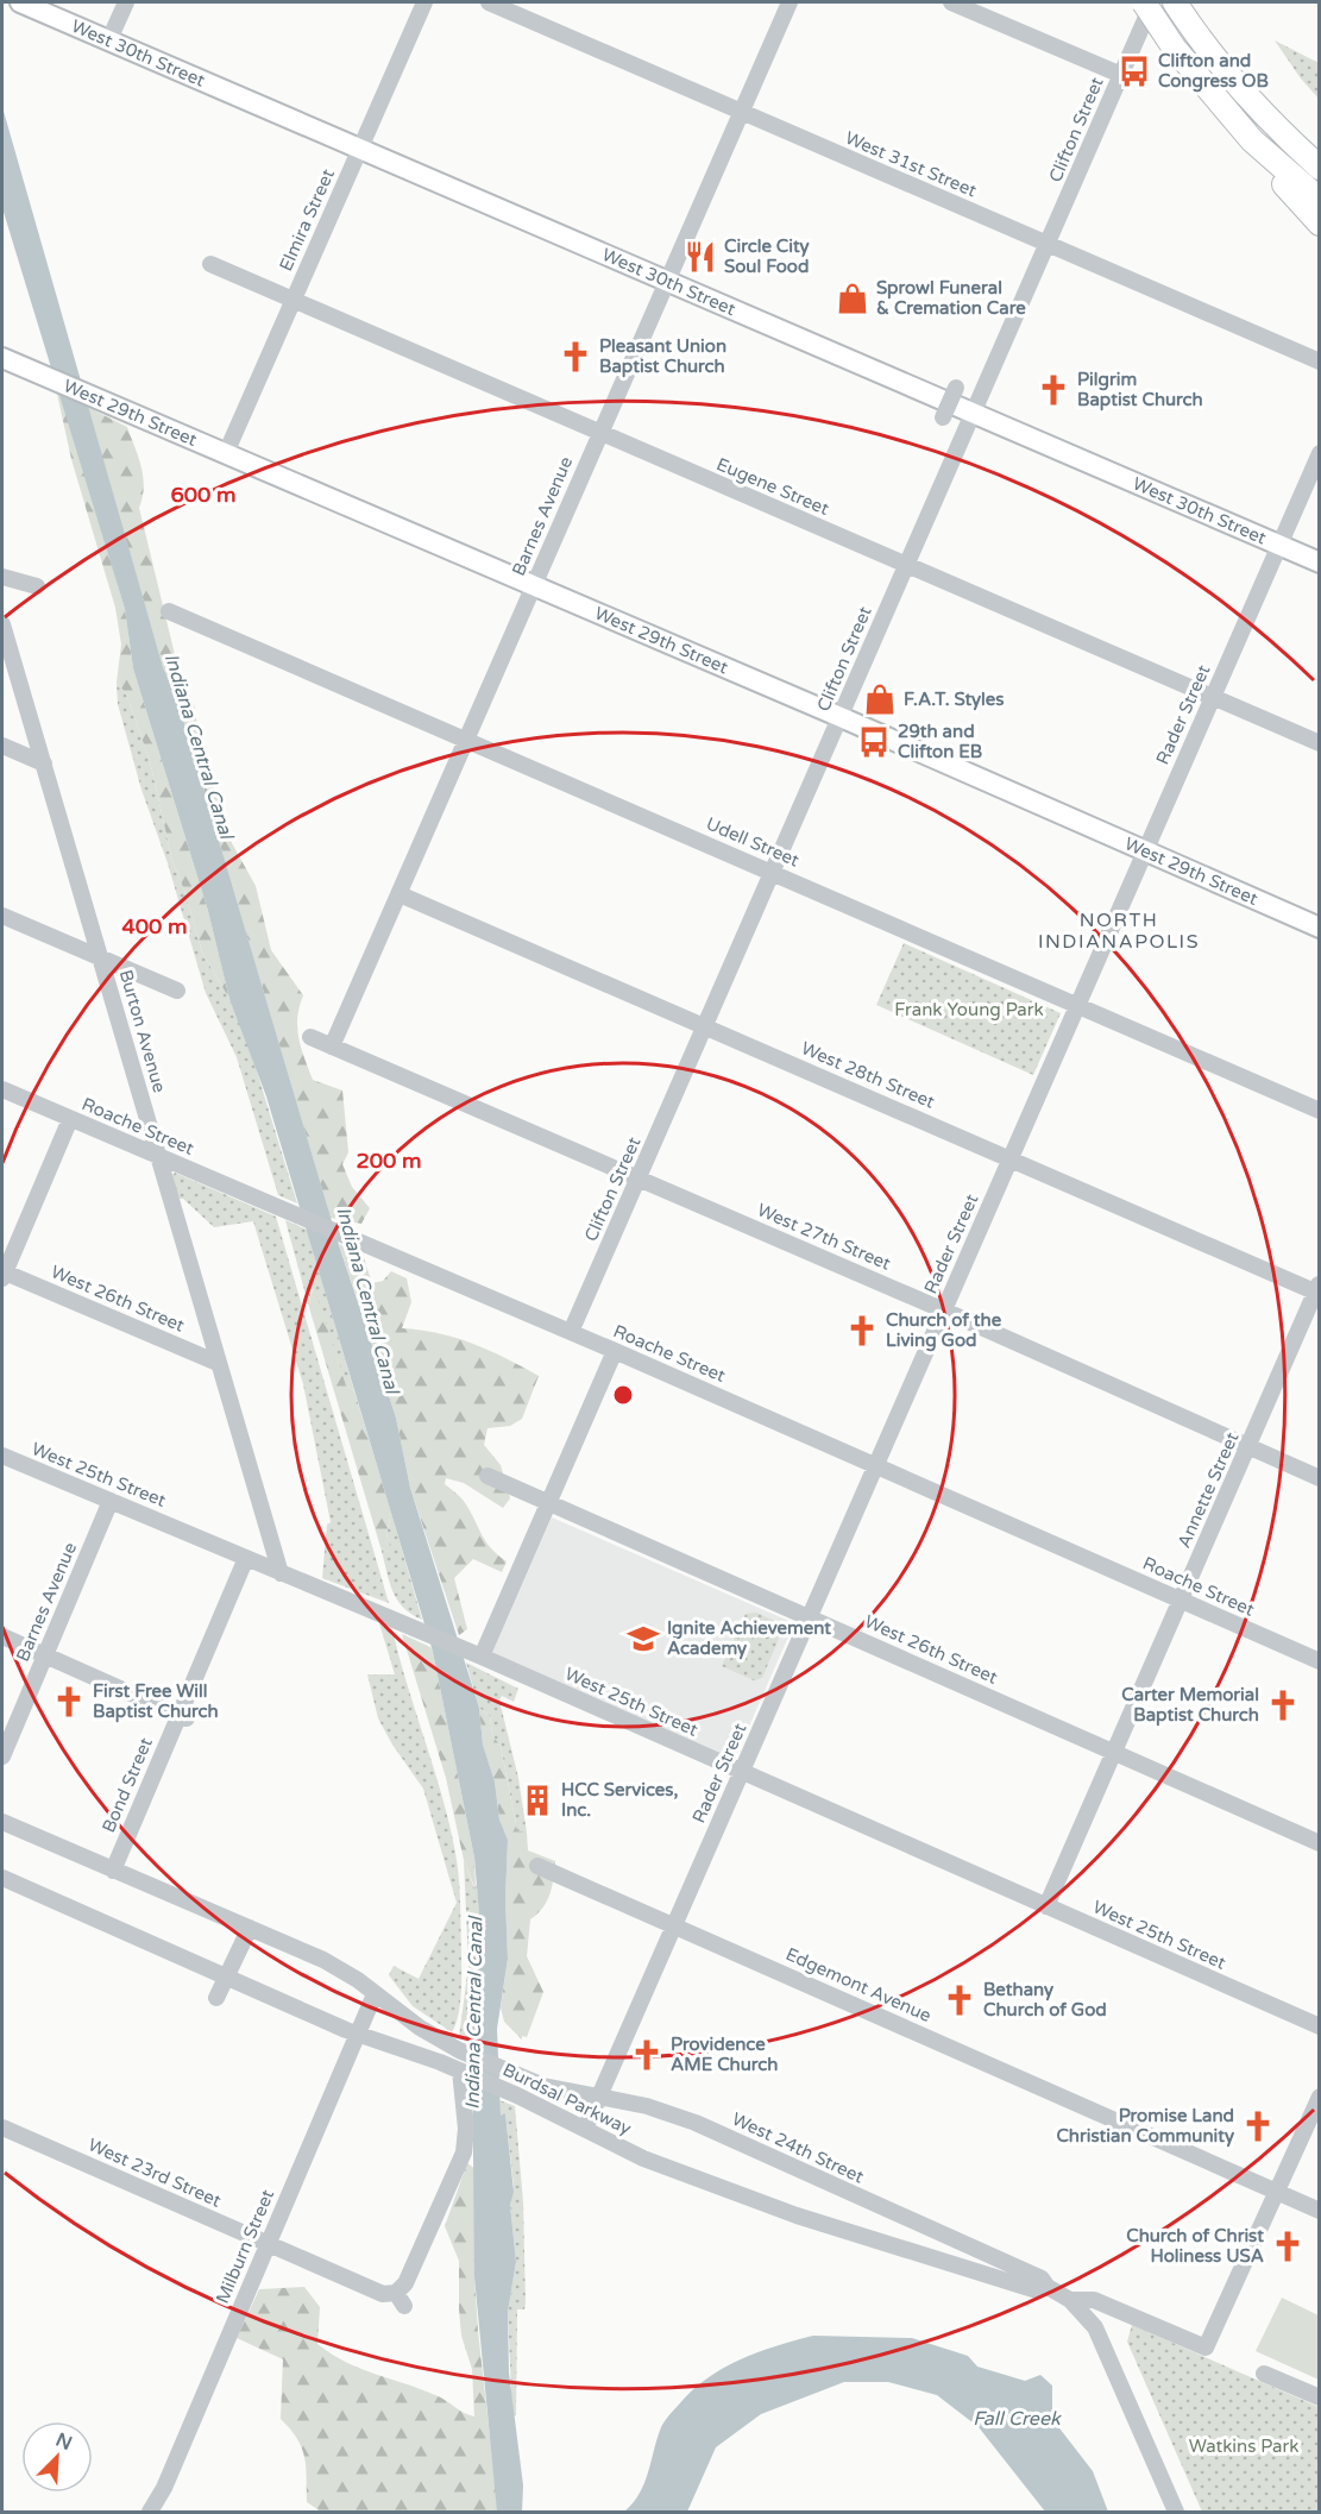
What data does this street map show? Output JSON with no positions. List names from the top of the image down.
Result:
{
  "streets": {
    "main road": ["West 30th Street", "West 29th Street"],
    "street": [
      "Clifton Street",
      "West 31st Street",
      "Elmira Street",
      "Eugene Street",
      "Barnes Avenue",
      "Rader Street",
      "Udell Street",
      "Burton Avenue",
      "West 28th Street",
      "Roache Street",
      "West 27th Street",
      "West 26th Street",
      "West 25th Street",
      "Annette Street",
      "Bond Street",
      "Edgemont Avenue",
      "Burdsal Parkway",
      "West 24th Street",
      "West 23rd Street",
      "Milburn Street"
    ]
  },
  "crossings": [
    ["West 30th Street", "Clifton Street"],
    ["West 30th Street", "Elmira Street"],
    ["West 30th Street", "Barnes Avenue"],
    ["West 30th Street", "Rader Street"],
    ["Clifton Street", "West 31st Street"],
    ["Clifton Street", "West 29th Street"],
    ["Clifton Street", "Eugene Street"],
    ["Clifton Street", "Udell Street"],
    ["Clifton Street", "West 28th Street"],
    ["Clifton Street", "Roache Street"],
    ["Clifton Street", "West 27th Street"],
    ["West 31st Street", "Barnes Avenue"],
    ["Elmira Street", "West 29th Street"],
    ["Elmira Street", "Eugene Street"],
    ["West 29th Street", "Barnes Avenue"],
    ["West 29th Street", "Rader Street"],
    ["Eugene Street", "Barnes Avenue"],
    ["Eugene Street", "Rader Street"],
    ["Barnes Avenue", "Udell Street"],
    ["Barnes Avenue", "West 28th Street"],
    ["Barnes Avenue", "West 27th Street"],
    ["Barnes Avenue", "West 25th Street"],
    ["Rader Street", "Udell Street"],
    ["Rader Street", "West 28th Street"],
    ["Rader Street", "Roache Street"],
    ["Rader Street", "West 27th Street"],
    ["Rader Street", "West 26th Street"],
    ["Rader Street", "West 25th Street"],
    ["Rader Street", "Edgemont Avenue"],
    ["Rader Street", "Burdsal Parkway"],
    ["Rader Street", "West 24th Street"],
    ["Burton Avenue", "Roache Street"],
    ["Burton Avenue", "West 26th Street"],
    ["Burton Avenue", "West 25th Street"],
    ["West 28th Street", "Annette Street"],
    ["Roache Street", "Annette Street"],
    ["West 27th Street", "Annette Street"],
    ["West 26th Street", "Annette Street"],
    ["West 25th Street", "Annette Street"],
    ["West 25th Street", "Bond Street"],
    ["Bond Street", "Burdsal Parkway"],
    ["Burdsal Parkway", "West 24th Street"],
    ["Burdsal Parkway", "West 23rd Street"],
    ["Burdsal Parkway", "Milburn Street"],
    ["West 23rd Street", "Milburn Street"]
  ],
  "districts": ["NORTH INDIANAPOLIS"],
  "water": ["Indiana Central Canal", "Fall Creek"],
  "parks": ["Frank Young Park", "Watkins Park"],
  "places": {
    "bus stop": ["Clifton and Congress OB", "29th and Clifton EB"],
    "restaurant": ["Circle City Soul Food"],
    "shop": ["Sprowl Funeral & Cremation Care", "F.A.T. Styles"],
    "church": [
      "Pleasant Union Baptist Church",
      "Pilgrim Baptist Church",
      "Church of the Living God",
      "First Free Will Baptist Church",
      "Carter Memorial Baptist Church",
      "Bethany Church of God",
      "Providence AME Church",
      "Promise Land Christian Community",
      "Church of Christ Holiness USA"
    ],
    "school or university": ["Ignite Achievement Academy"],
    "building": ["HCC Services, Inc."]
  },
  "north": "top right",
  "rings": ["600 m", "400 m", "200 m"]
}
